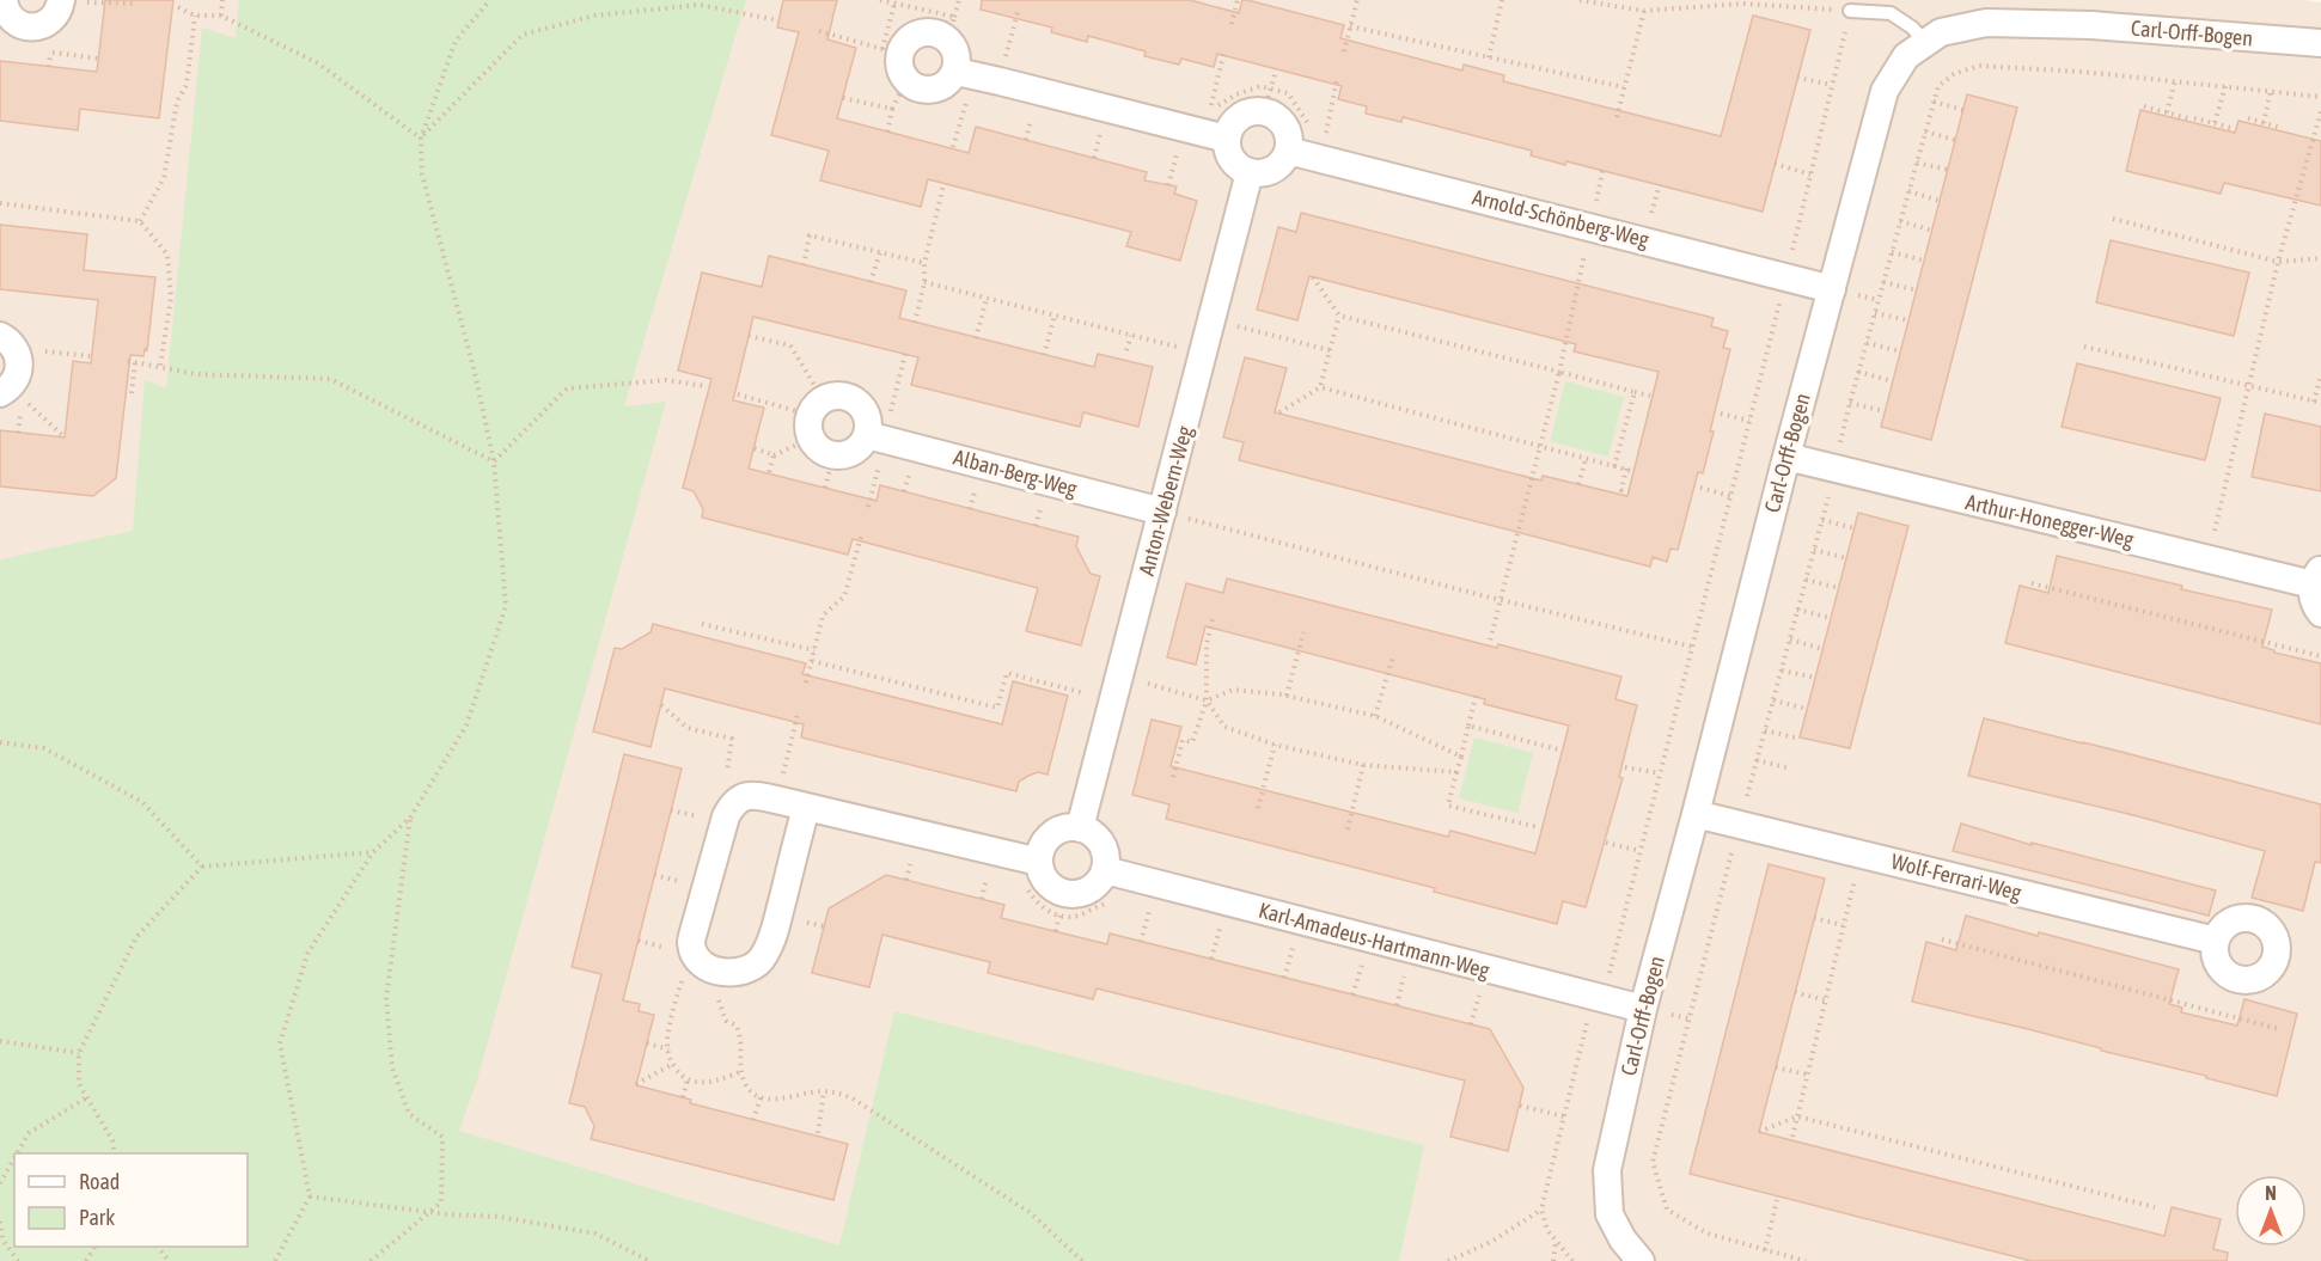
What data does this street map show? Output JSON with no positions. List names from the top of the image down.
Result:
{
  "streets": {
    "street": [
      "Carl-Orff-Bogen",
      "Arnold-Schönberg-Weg",
      "Alban-Berg-Weg",
      "Anton-Webern-Weg",
      "Arthur-Honegger-Weg",
      "Wolf-Ferrari-Weg",
      "Karl-Amadeus-Hartmann-Weg"
    ]
  },
  "crossings": [
    ["Carl-Orff-Bogen", "Arnold-Schönberg-Weg"],
    ["Carl-Orff-Bogen", "Arthur-Honegger-Weg"],
    ["Carl-Orff-Bogen", "Wolf-Ferrari-Weg"],
    ["Carl-Orff-Bogen", "Karl-Amadeus-Hartmann-Weg"],
    ["Arnold-Schönberg-Weg", "Anton-Webern-Weg"],
    ["Alban-Berg-Weg", "Anton-Webern-Weg"],
    ["Anton-Webern-Weg", "Karl-Amadeus-Hartmann-Weg"]
  ],
  "legend": ["Road", "Park"],
  "north": "top"
}
